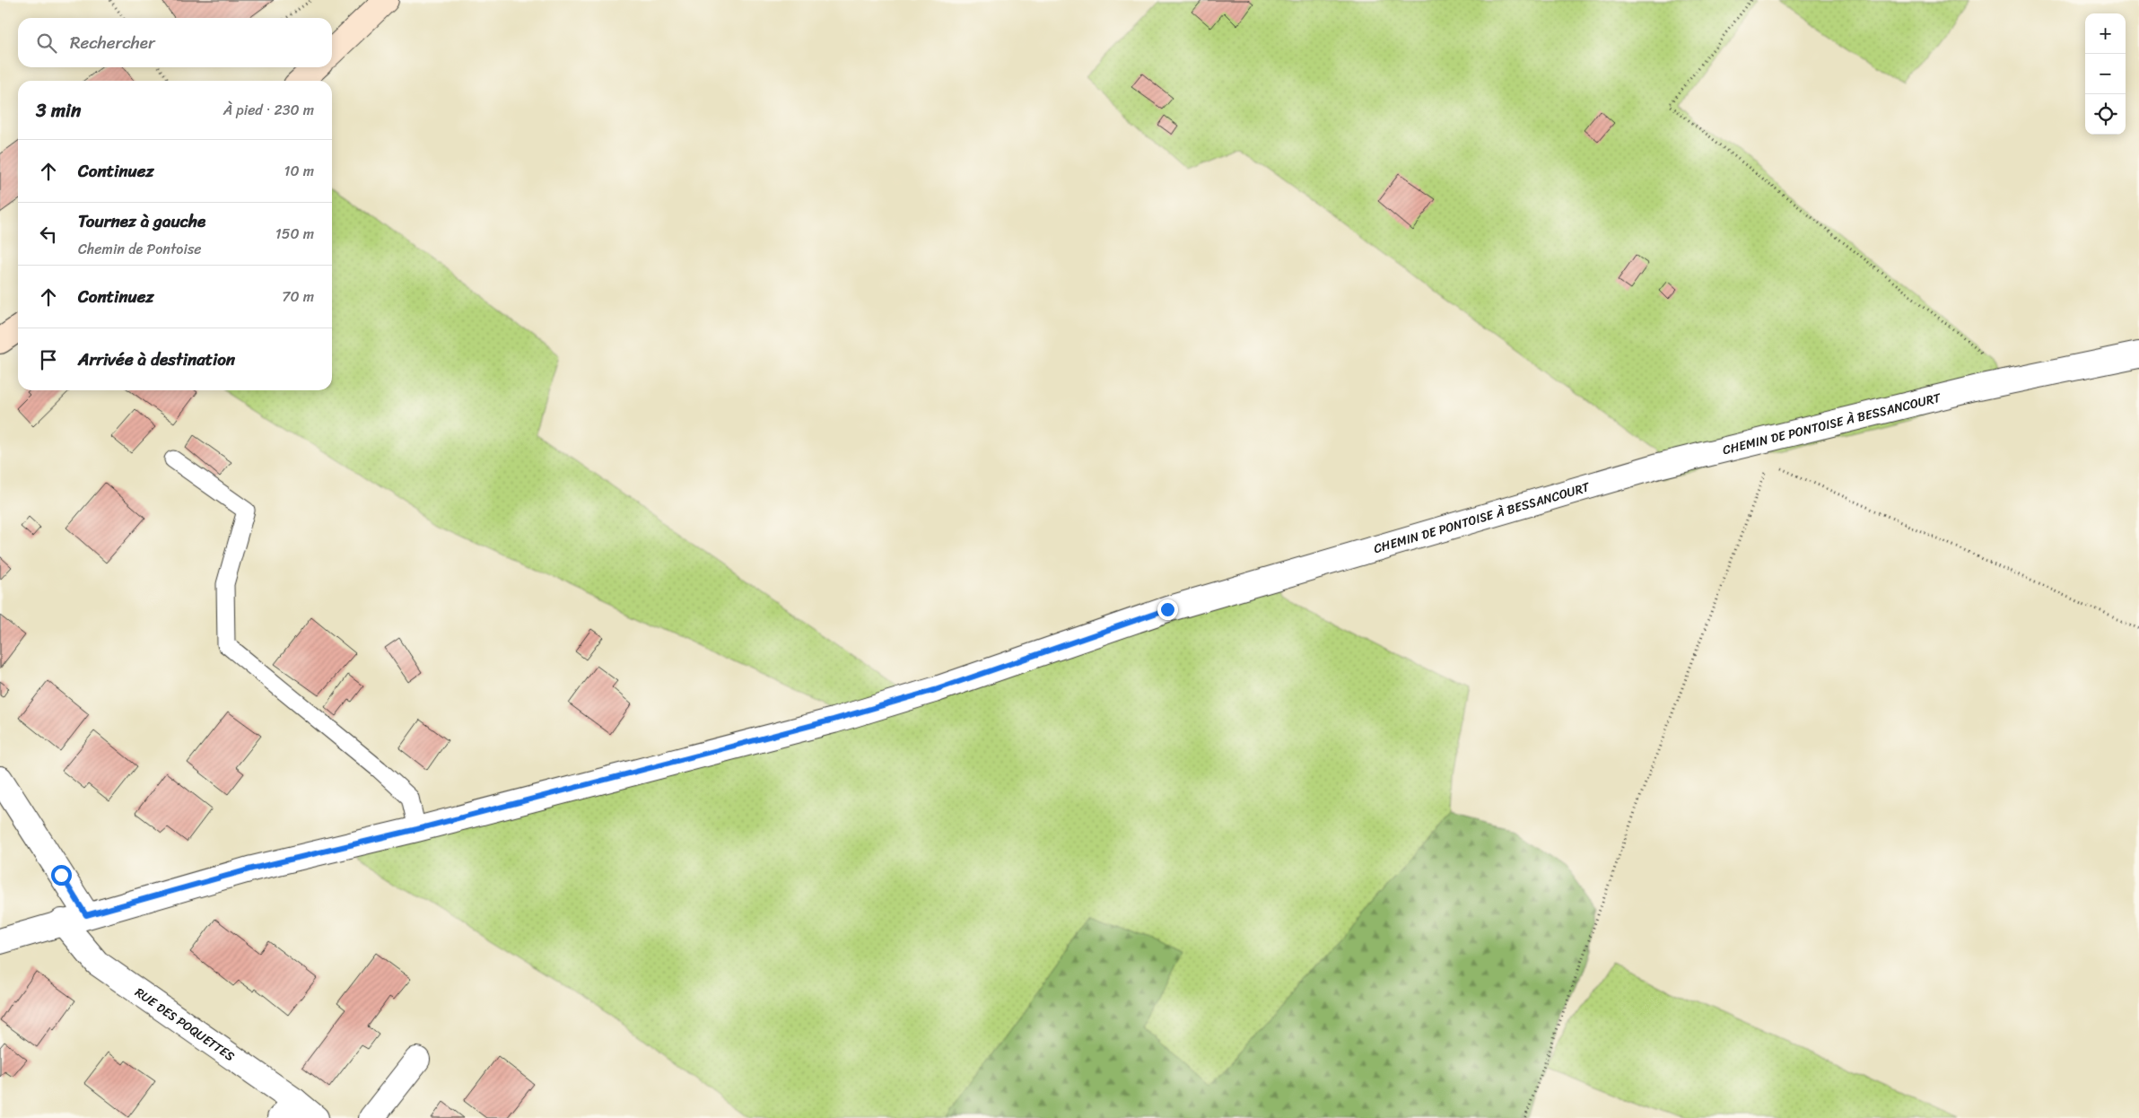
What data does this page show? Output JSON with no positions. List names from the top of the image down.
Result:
{
  "streets": {
    "street": ["CHEMIN DE PONTOISE À BESSANCOURT", "RUE DES POQUETTES"]
  },
  "crossings": [
    ["CHEMIN DE PONTOISE À BESSANCOURT", "RUE DES POQUETTES"]
  ],
  "page": {
    "map_buttons": ["+", "−"],
    "search": "Rechercher",
    "heading": ["3 min", "À pied · 230 m"],
    "list": [
      ["Continuez", "10 m"],
      ["Tournez à gauche", "Chemin de Pontoise", "150 m"],
      ["Continuez", "70 m"],
      "Arrivée à destination"
    ]
  }
}
